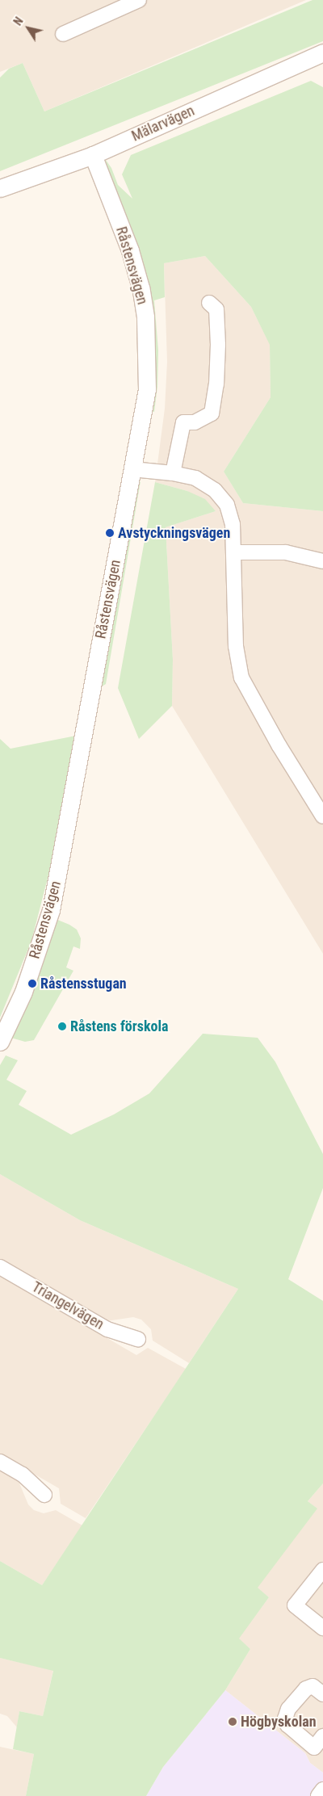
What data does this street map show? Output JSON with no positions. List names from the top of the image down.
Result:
{
  "streets": {
    "street": ["Mälarvägen", "Råstensvägen", "Triangelvägen"]
  },
  "crossings": [
    ["Mälarvägen", "Råstensvägen"]
  ],
  "places": [
    "Avstyckningsvägen",
    "Råstensstugan",
    "Råstens förskola",
    "Högbyskolan"
  ],
  "north": "top left"
}
